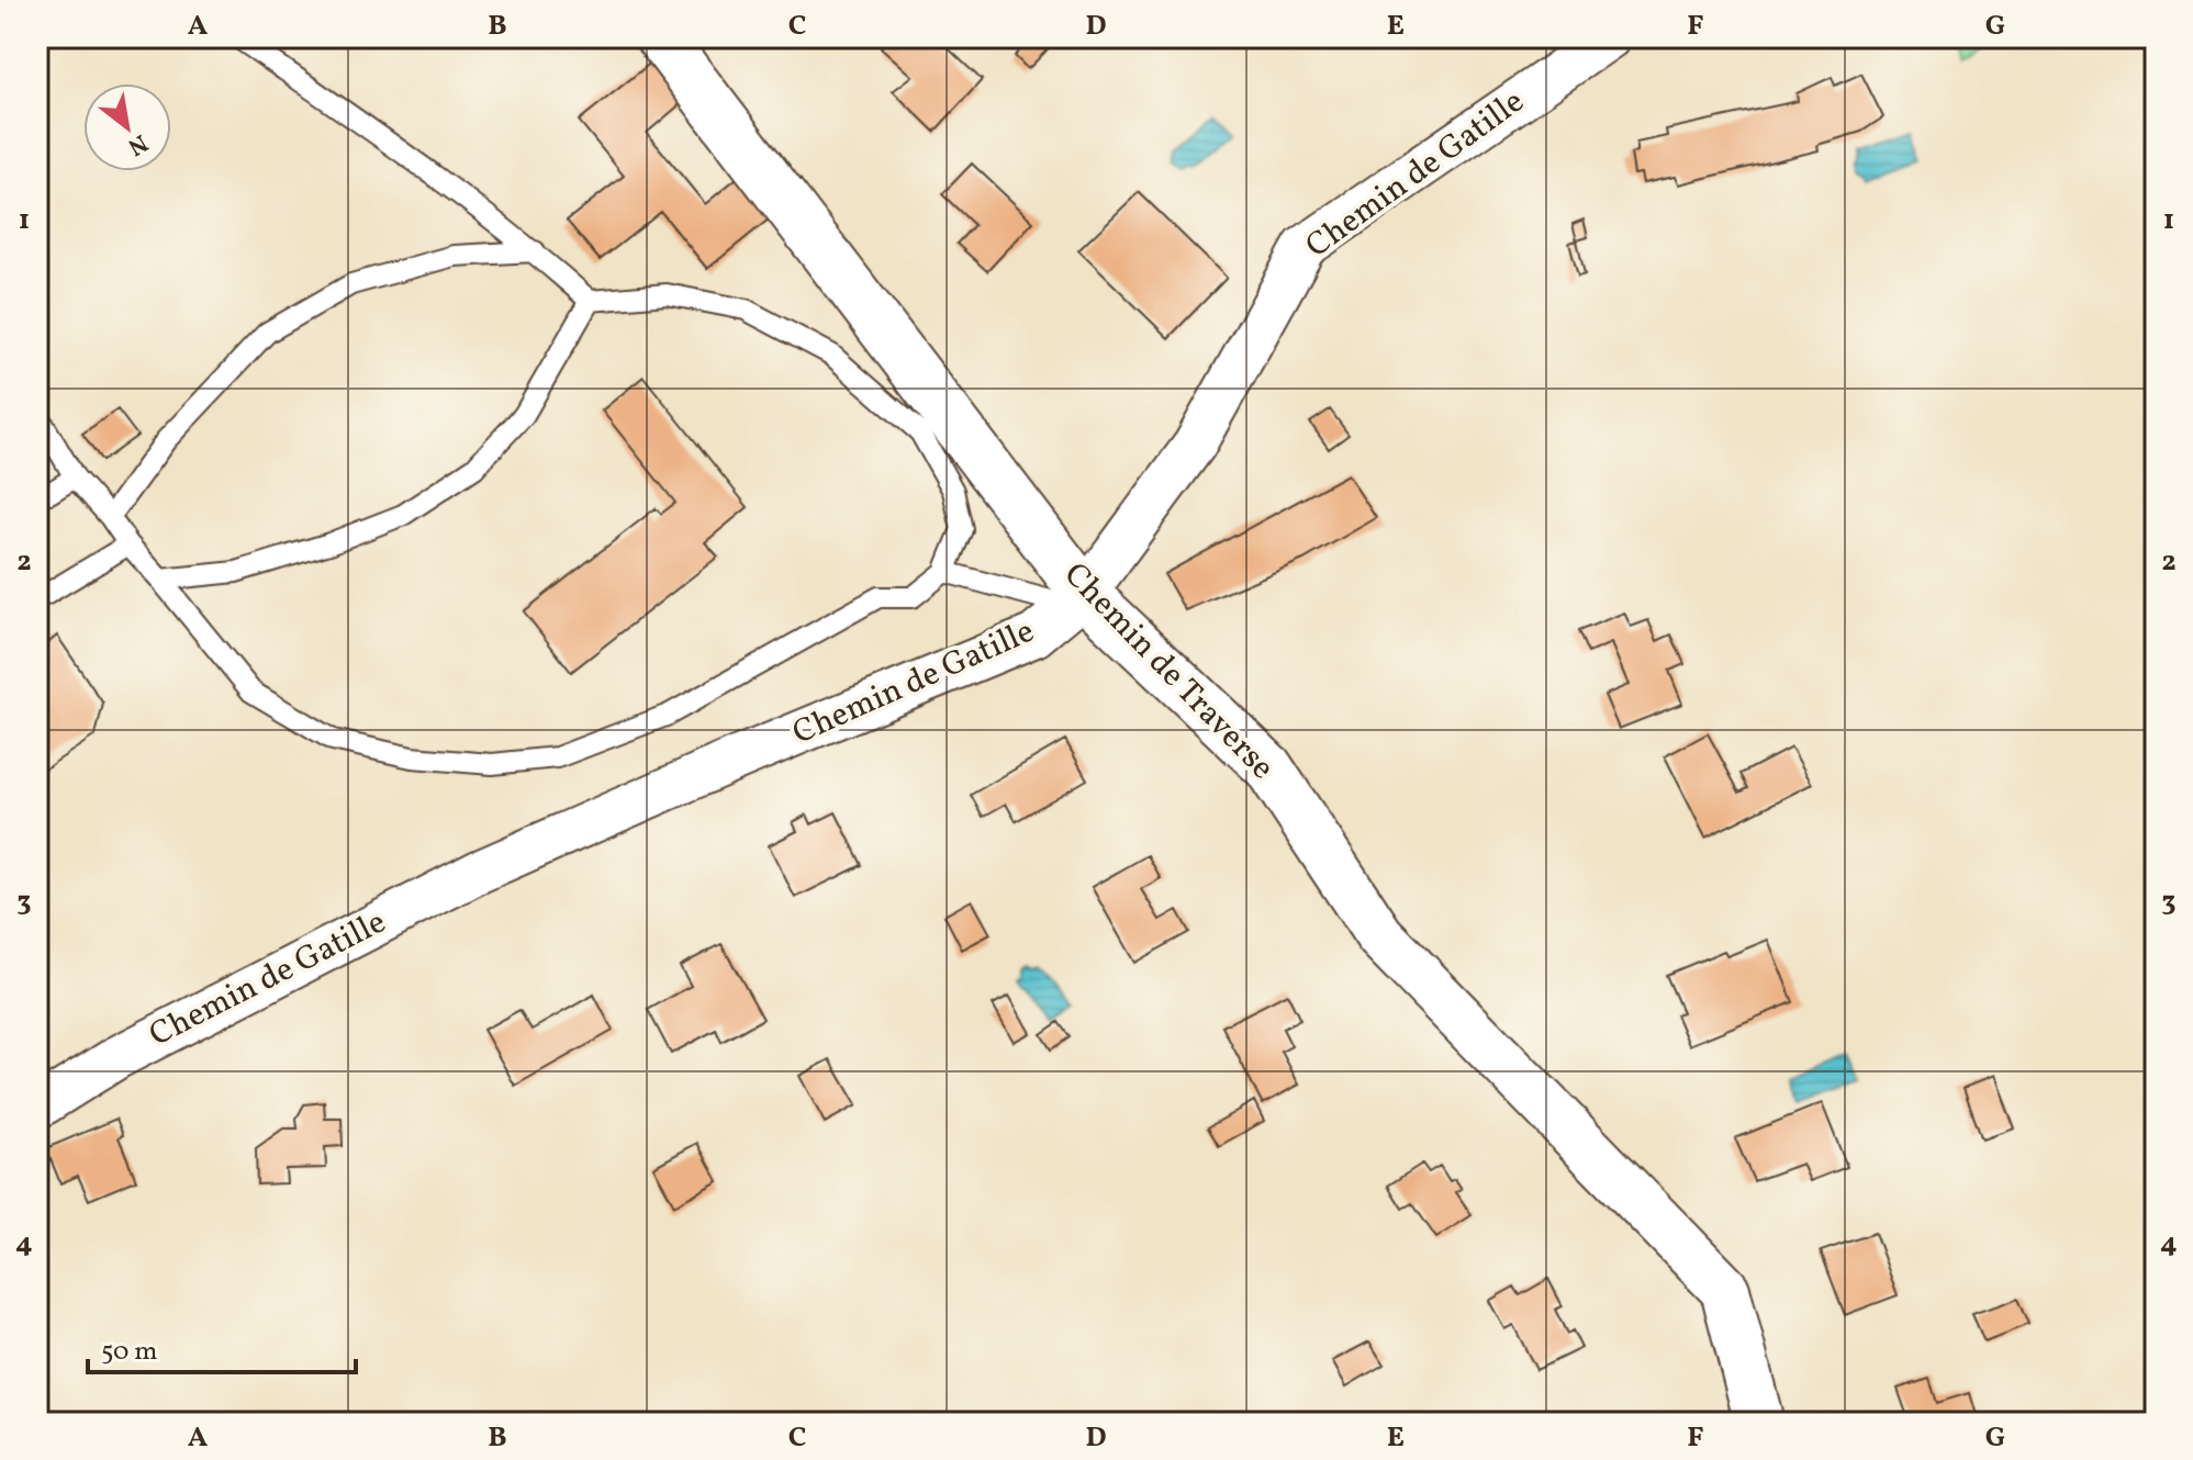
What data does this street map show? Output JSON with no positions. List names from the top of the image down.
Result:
{
  "streets": {
    "street": ["Chemin de Gatille", "Chemin de Traverse"]
  },
  "crossings": [
    ["Chemin de Gatille", "Chemin de Traverse"]
  ],
  "scale_bar": "50 m",
  "north": "bottom right",
  "grid": {
    "columns": [
      "A",
      "B",
      "C",
      "D",
      "E",
      "F",
      "G"
    ],
    "rows": [
      "1",
      "2",
      "3",
      "4"
    ]
  }
}
